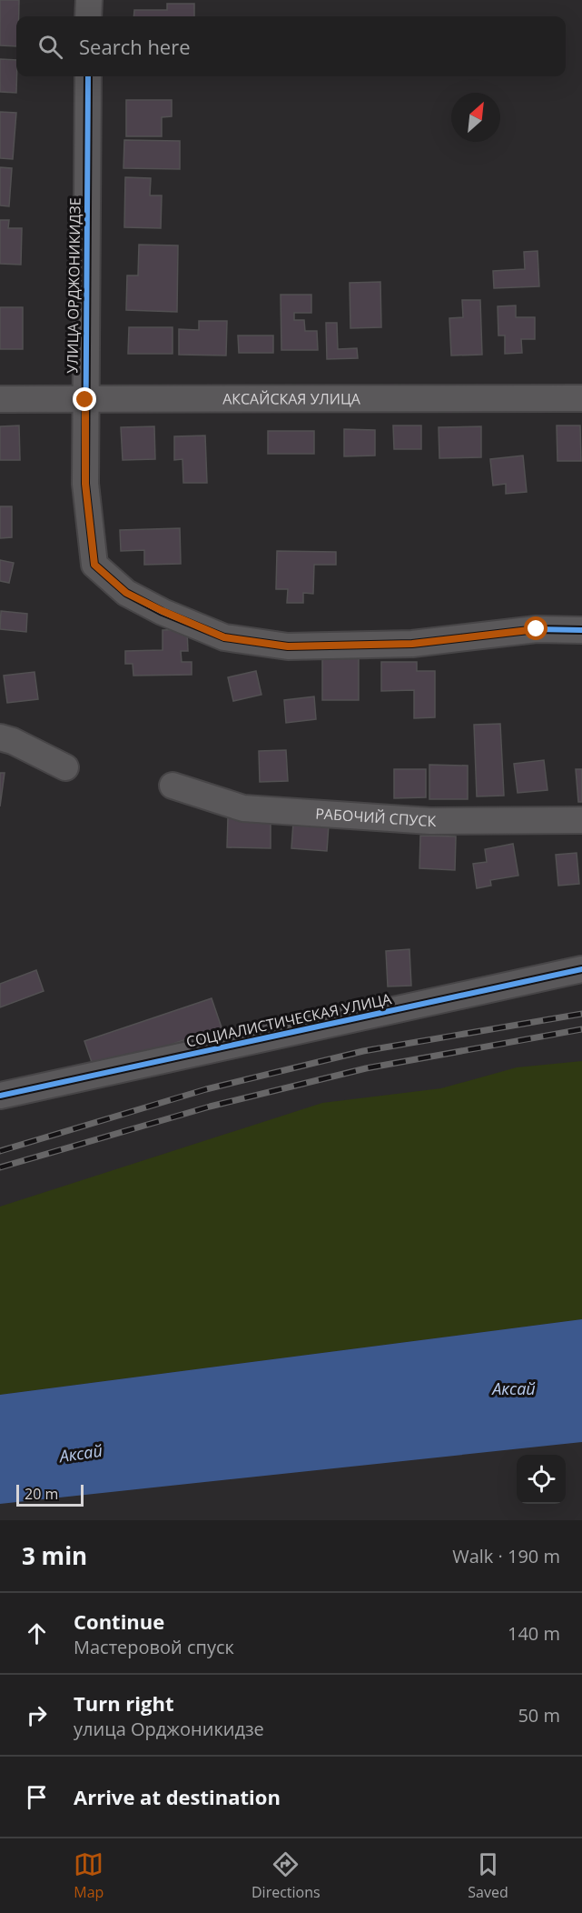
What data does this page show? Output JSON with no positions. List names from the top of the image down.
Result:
{
  "streets": {
    "street": [
      "УЛИЦА ОРДЖОНИКИДЗЕ",
      "АКСАЙСКАЯ УЛИЦА",
      "РАБОЧИЙ СПУСК",
      "СОЦИАЛИСТИЧЕСКАЯ УЛИЦА"
    ]
  },
  "crossings": [
    ["УЛИЦА ОРДЖОНИКИДЗЕ", "АКСАЙСКАЯ УЛИЦА"]
  ],
  "water": ["Аксай"],
  "scale_bar": "20 m",
  "north": "top right",
  "page": {
    "search": "Search here",
    "scale": "20 m",
    "heading": ["3 min", "Walk · 190 m"],
    "list": [
      ["Continue", "Мастеровой спуск", "140 m"],
      ["Turn right", "улица Орджоникидзе", "50 m"],
      "Arrive at destination"
    ],
    "nav": ["Map", "Directions", "Saved"]
  }
}
